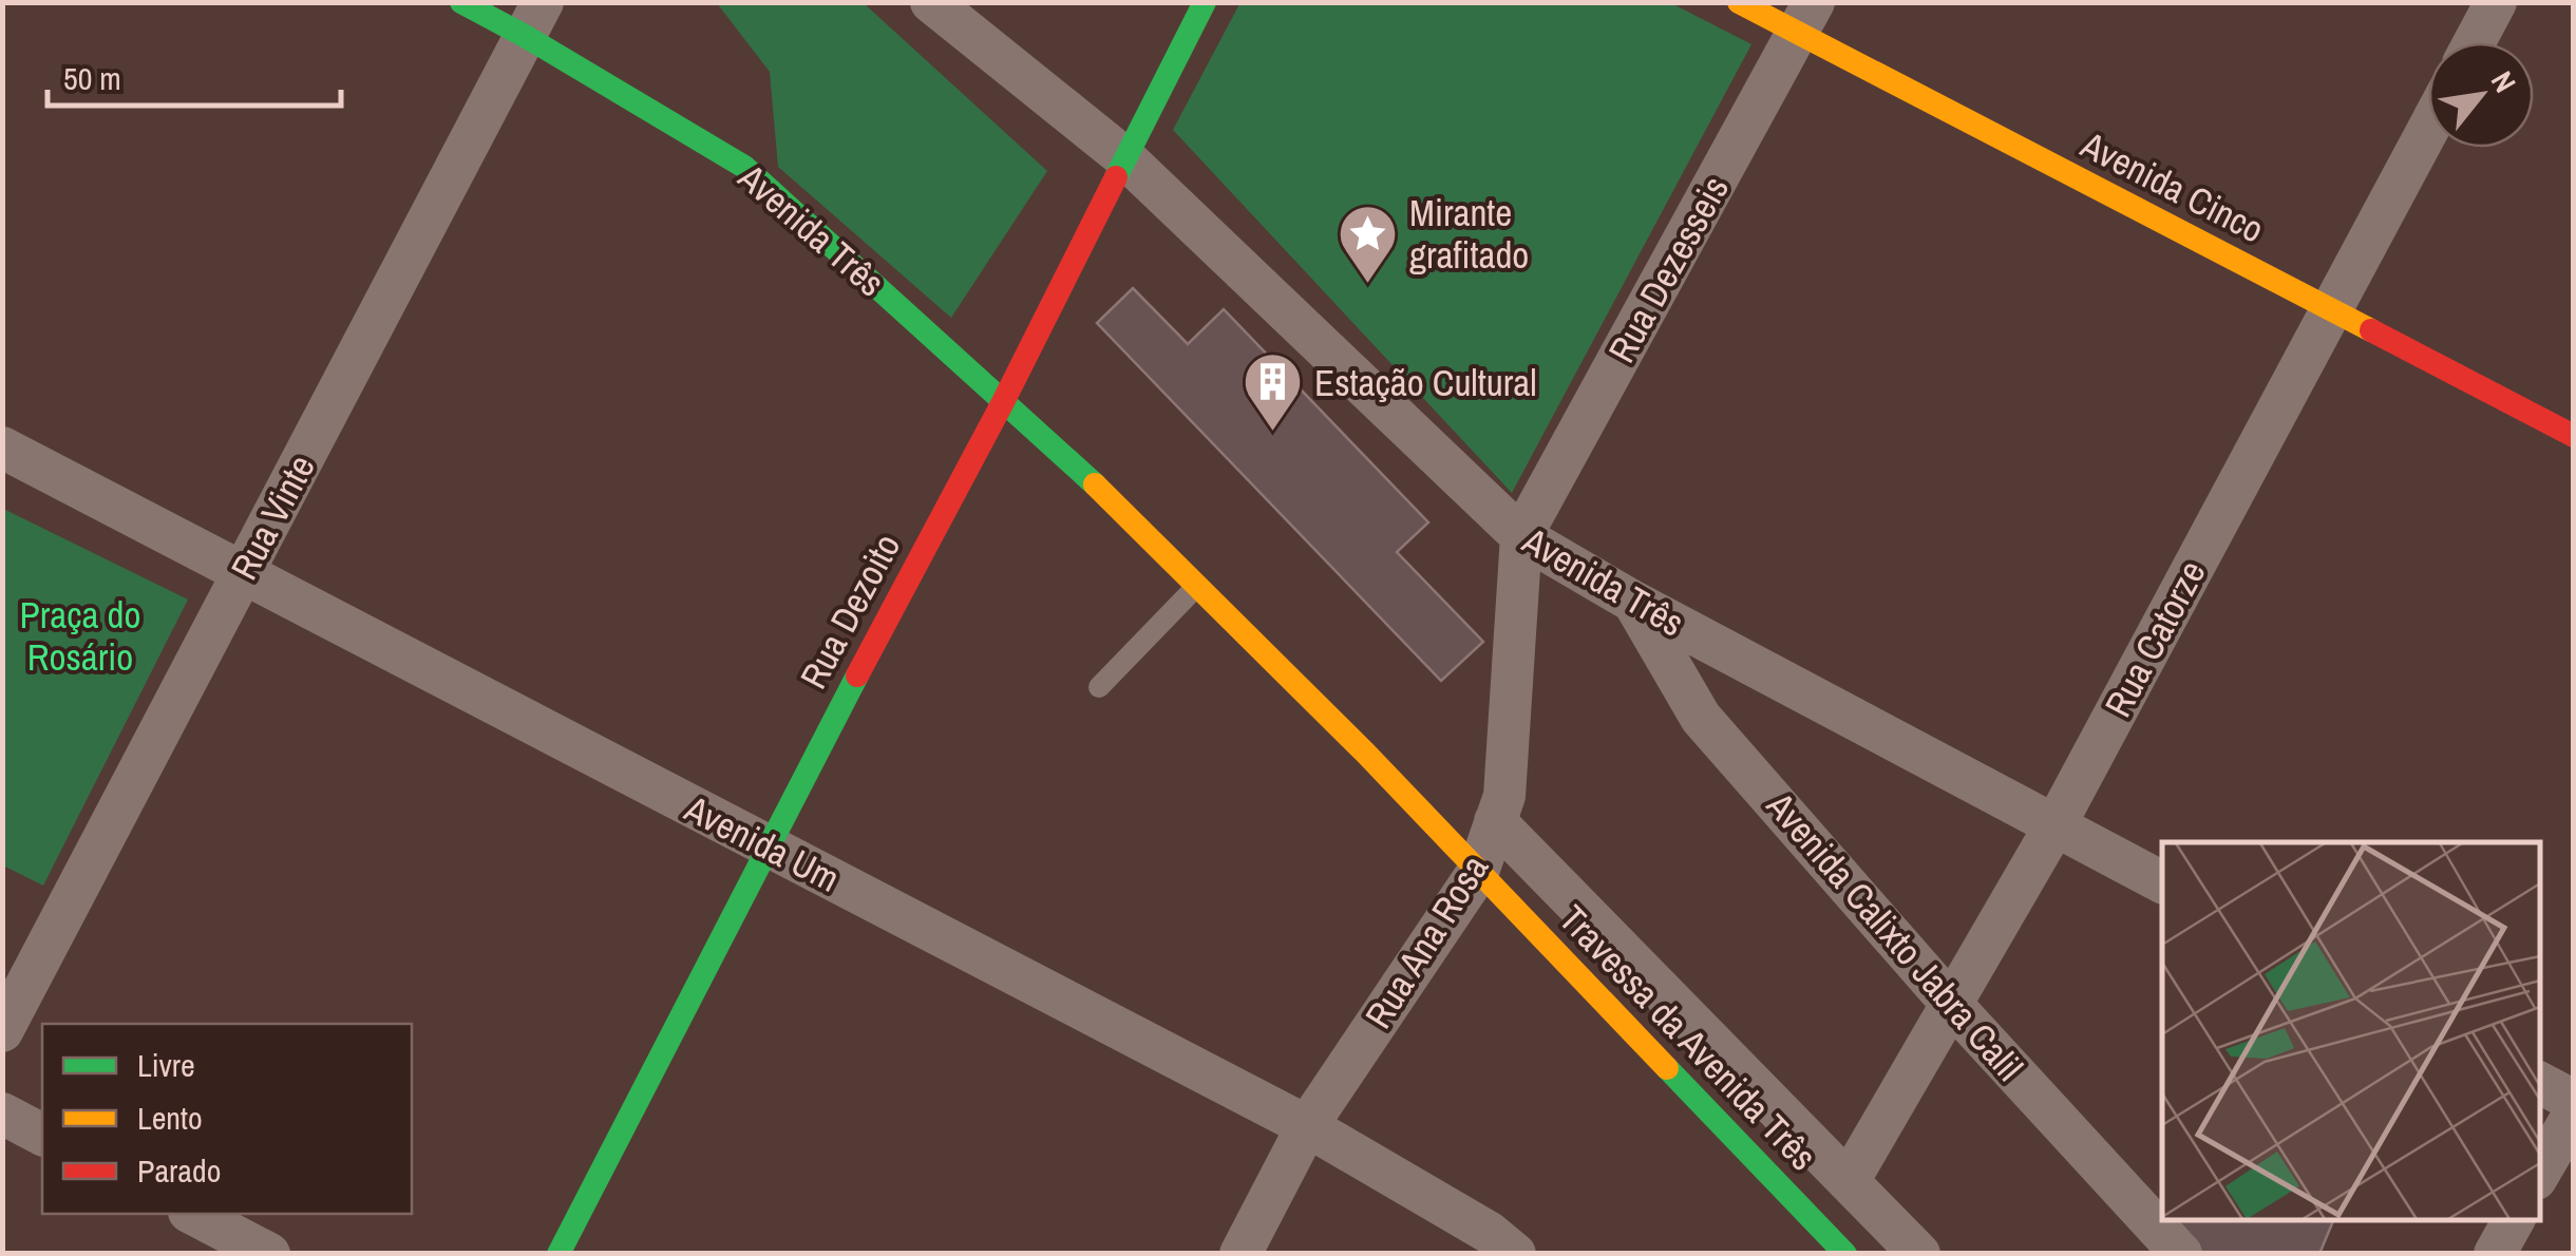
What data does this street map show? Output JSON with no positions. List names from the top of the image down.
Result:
{
  "streets": {
    "street": [
      "Avenida Cinco",
      "Avenida Três",
      "Rua Dezesseis",
      "Rua Vinte",
      "Rua Dezoito",
      "Rua Catorze",
      "Avenida Um",
      "Avenida Calixto Jabra Calil",
      "Rua Ana Rosa",
      "Travessa da Avenida Três"
    ]
  },
  "crossings": [
    ["Avenida Cinco", "Rua Dezesseis"],
    ["Avenida Cinco", "Rua Catorze"],
    ["Avenida Três", "Rua Dezesseis"],
    ["Avenida Três", "Rua Vinte"],
    ["Avenida Três", "Rua Dezoito"],
    ["Avenida Três", "Rua Catorze"],
    ["Avenida Três", "Avenida Calixto Jabra Calil"],
    ["Avenida Três", "Rua Ana Rosa"],
    ["Avenida Três", "Travessa da Avenida Três"],
    ["Rua Dezesseis", "Rua Ana Rosa"],
    ["Rua Vinte", "Avenida Um"],
    ["Rua Dezoito", "Avenida Um"],
    ["Rua Catorze", "Avenida Calixto Jabra Calil"],
    ["Avenida Um", "Rua Ana Rosa"],
    ["Rua Ana Rosa", "Travessa da Avenida Três"]
  ],
  "parks": ["Praça do Rosário"],
  "places": {
    "place": ["Mirante grafitado"],
    "building": ["Estação Cultural"]
  },
  "legend": ["Livre", "Lento", "Parado"],
  "scale_bar": "50 m",
  "north": "top right"
}
